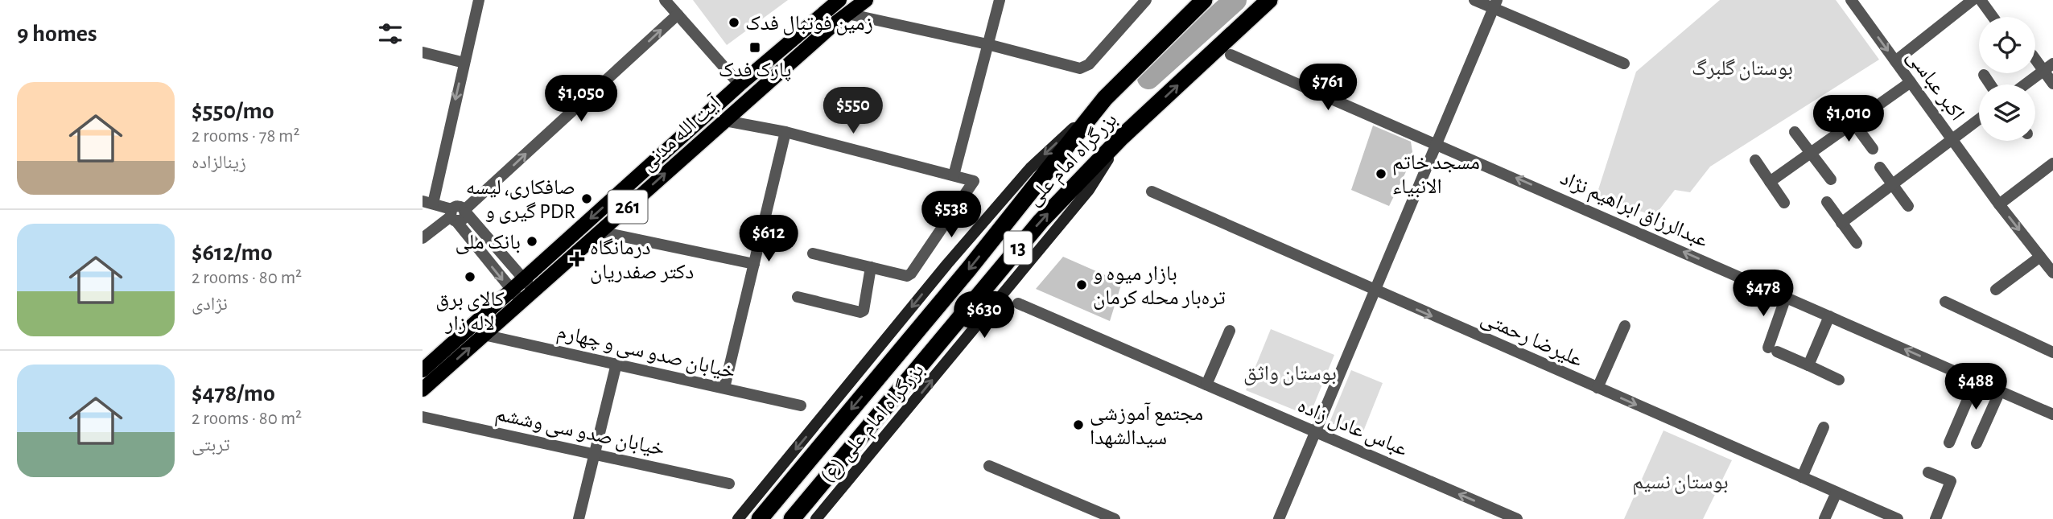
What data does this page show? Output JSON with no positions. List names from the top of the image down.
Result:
{
  "streets": {
    "highway": ["بزرگراه امام علی", "13"],
    "main road": ["آیت الله مدنی", "261", "بزرگراه امام علی (ع)"],
    "street": [
      "اکبر عباسی",
      "عبدالرزاق ابراهیم نژاد",
      "علیرضا رحمتی",
      "خیابان صدو سی و چهارم",
      "عباس عادل زاده",
      "خیابان صدو سی وششم"
    ]
  },
  "crossings": [
    ["آیت الله مدنی", "خیابان صدو سی و چهارم"],
    ["بزرگراه امام علی", "بزرگراه امام علی (ع)"]
  ],
  "one_way": [
    "اکبر عباسی",
    "عبدالرزاق ابراهیم نژاد",
    "علیرضا رحمتی",
    "عباس عادل زاده"
  ],
  "parks": ["بوستان گلبرگ", "بوستان واثق", "بوستان نسیم"],
  "places": {
    "other": [
      "زمین فوتبال فدک",
      "مسجد خاتم الانبیاء",
      "صافکاری، لیسه گیری و PDR",
      "بانک ملی",
      "کالای برق لاله زار",
      "بازار میوه و تره‌بار محله کرمان",
      "مجتمع آموزشی سیدالشهدا"
    ],
    "transit": ["پارک فدک"],
    "health": ["درمانگاه دکتر صفدریان"]
  },
  "page": {
    "heading": "9 homes",
    "price": [
      "$761",
      "$1,050",
      "$550",
      "$1,010",
      "$538",
      "$612",
      "$478",
      "$630",
      "$488"
    ],
    "list": [
      {
        "name": "$550/mo",
        "note": "2 rooms · 78 m² · زینالزاده"
      },
      {
        "name": "$612/mo",
        "note": "2 rooms · 80 m² · نژادی"
      },
      {
        "name": "$478/mo",
        "note": "2 rooms · 80 m² · تربتی"
      }
    ]
  }
}
